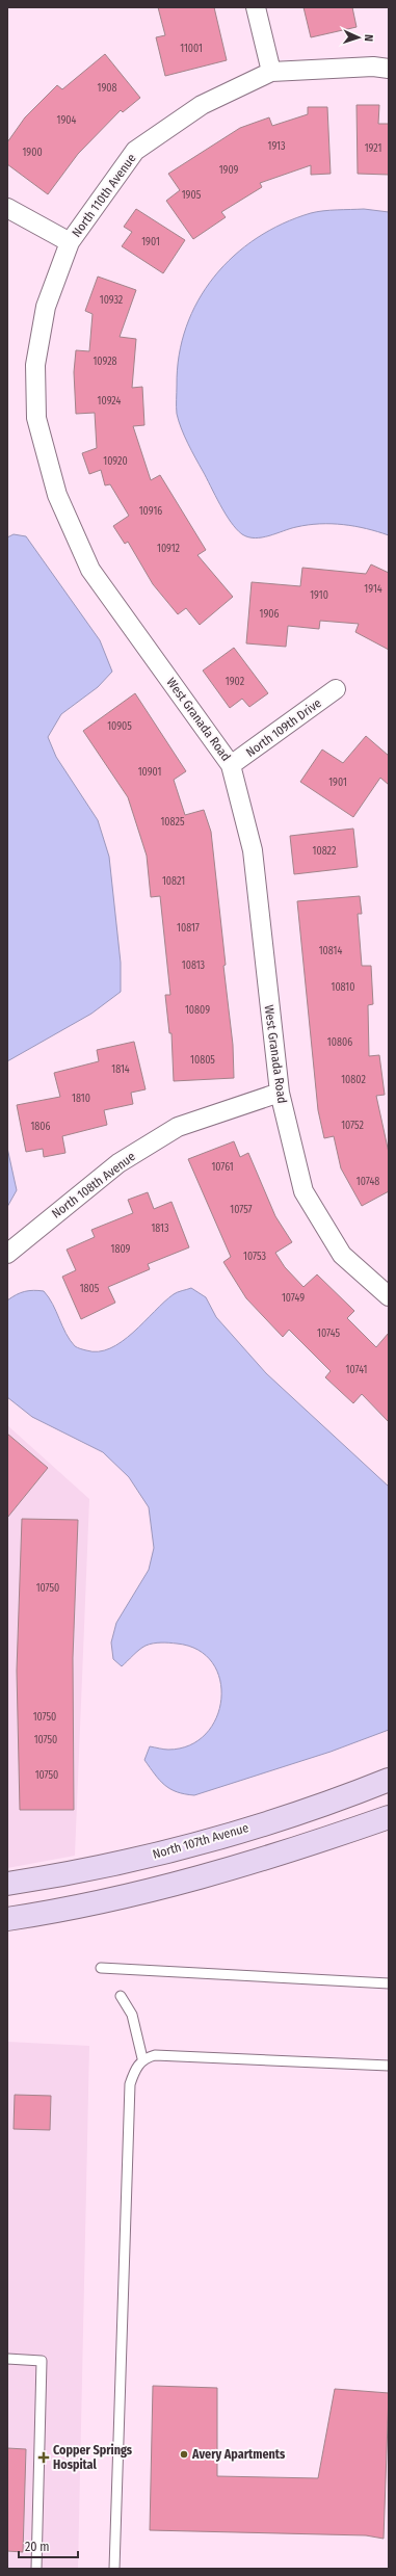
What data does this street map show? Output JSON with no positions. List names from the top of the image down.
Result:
{
  "streets": {
    "main road": ["North 107th Avenue"],
    "street": [
      "North 110th Avenue",
      "West Granada Road",
      "North 109th Drive",
      "North 108th Avenue"
    ]
  },
  "crossings": [
    ["North 110th Avenue", "West Granada Road"],
    ["West Granada Road", "North 109th Drive"],
    ["West Granada Road", "North 108th Avenue"]
  ],
  "places": {
    "other": ["Avery Apartments"],
    "health": ["Copper Springs Hospital"]
  },
  "house_numbers": [
    "11001",
    "1908",
    "1904",
    "1913",
    "1921",
    "1900",
    "1909",
    "1905",
    "1901",
    "10932",
    "10928",
    "10924",
    "10920",
    "10916",
    "10912",
    "1914",
    "1910",
    "1906",
    "1902",
    "10905",
    "10901",
    "1901",
    "10825",
    "10822",
    "10821",
    "10817",
    "10814",
    "10813",
    "10810",
    "10809",
    "10806",
    "10805",
    "1814",
    "10802",
    "1810",
    "10752",
    "1806",
    "10761",
    "10748",
    "10757",
    "1813",
    "1809",
    "10753",
    "1805",
    "10749",
    "10745",
    "10741",
    "10750",
    "10750",
    "10750",
    "10750"
  ],
  "scale_bar": "20 m",
  "north": "right"
}
